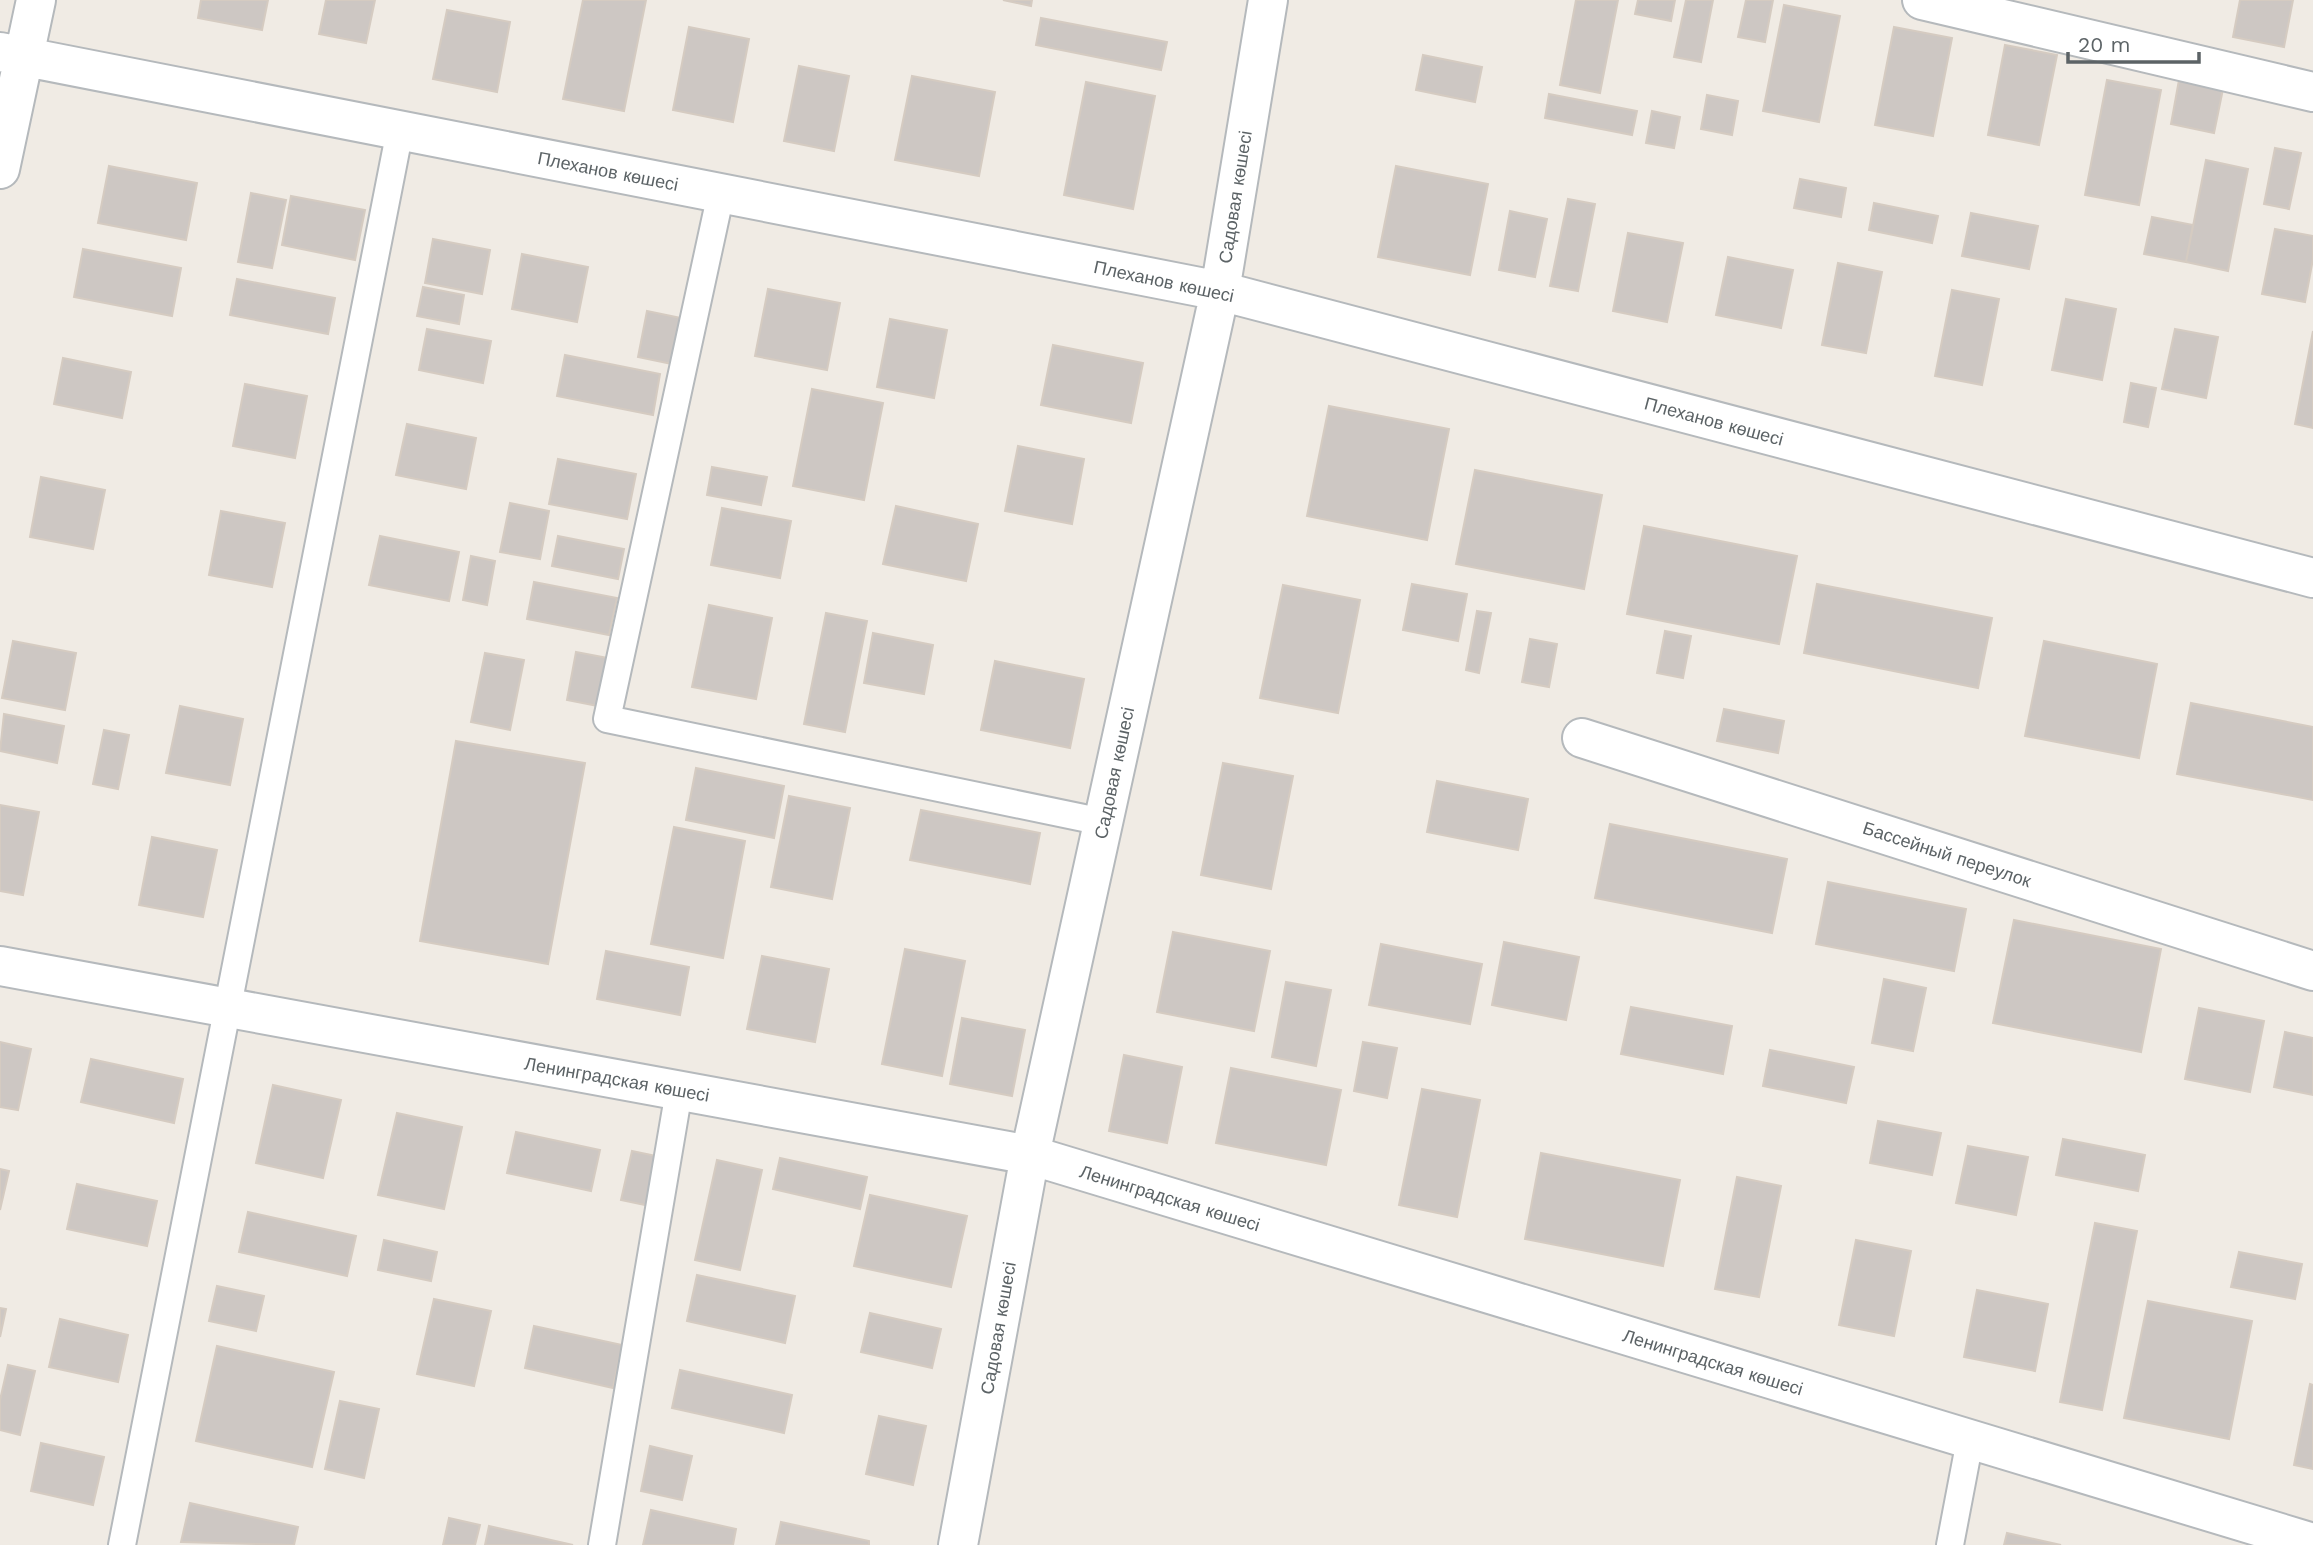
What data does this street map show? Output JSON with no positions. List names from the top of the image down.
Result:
{
  "streets": {
    "street": [
      "Плеханов көшесі",
      "Садовая көшесі",
      "Бассейный переулок",
      "Ленинградская көшесі"
    ]
  },
  "crossings": [
    ["Плеханов көшесі", "Садовая көшесі"],
    ["Садовая көшесі", "Ленинградская көшесі"]
  ],
  "scale_bar": "20 m"
}
